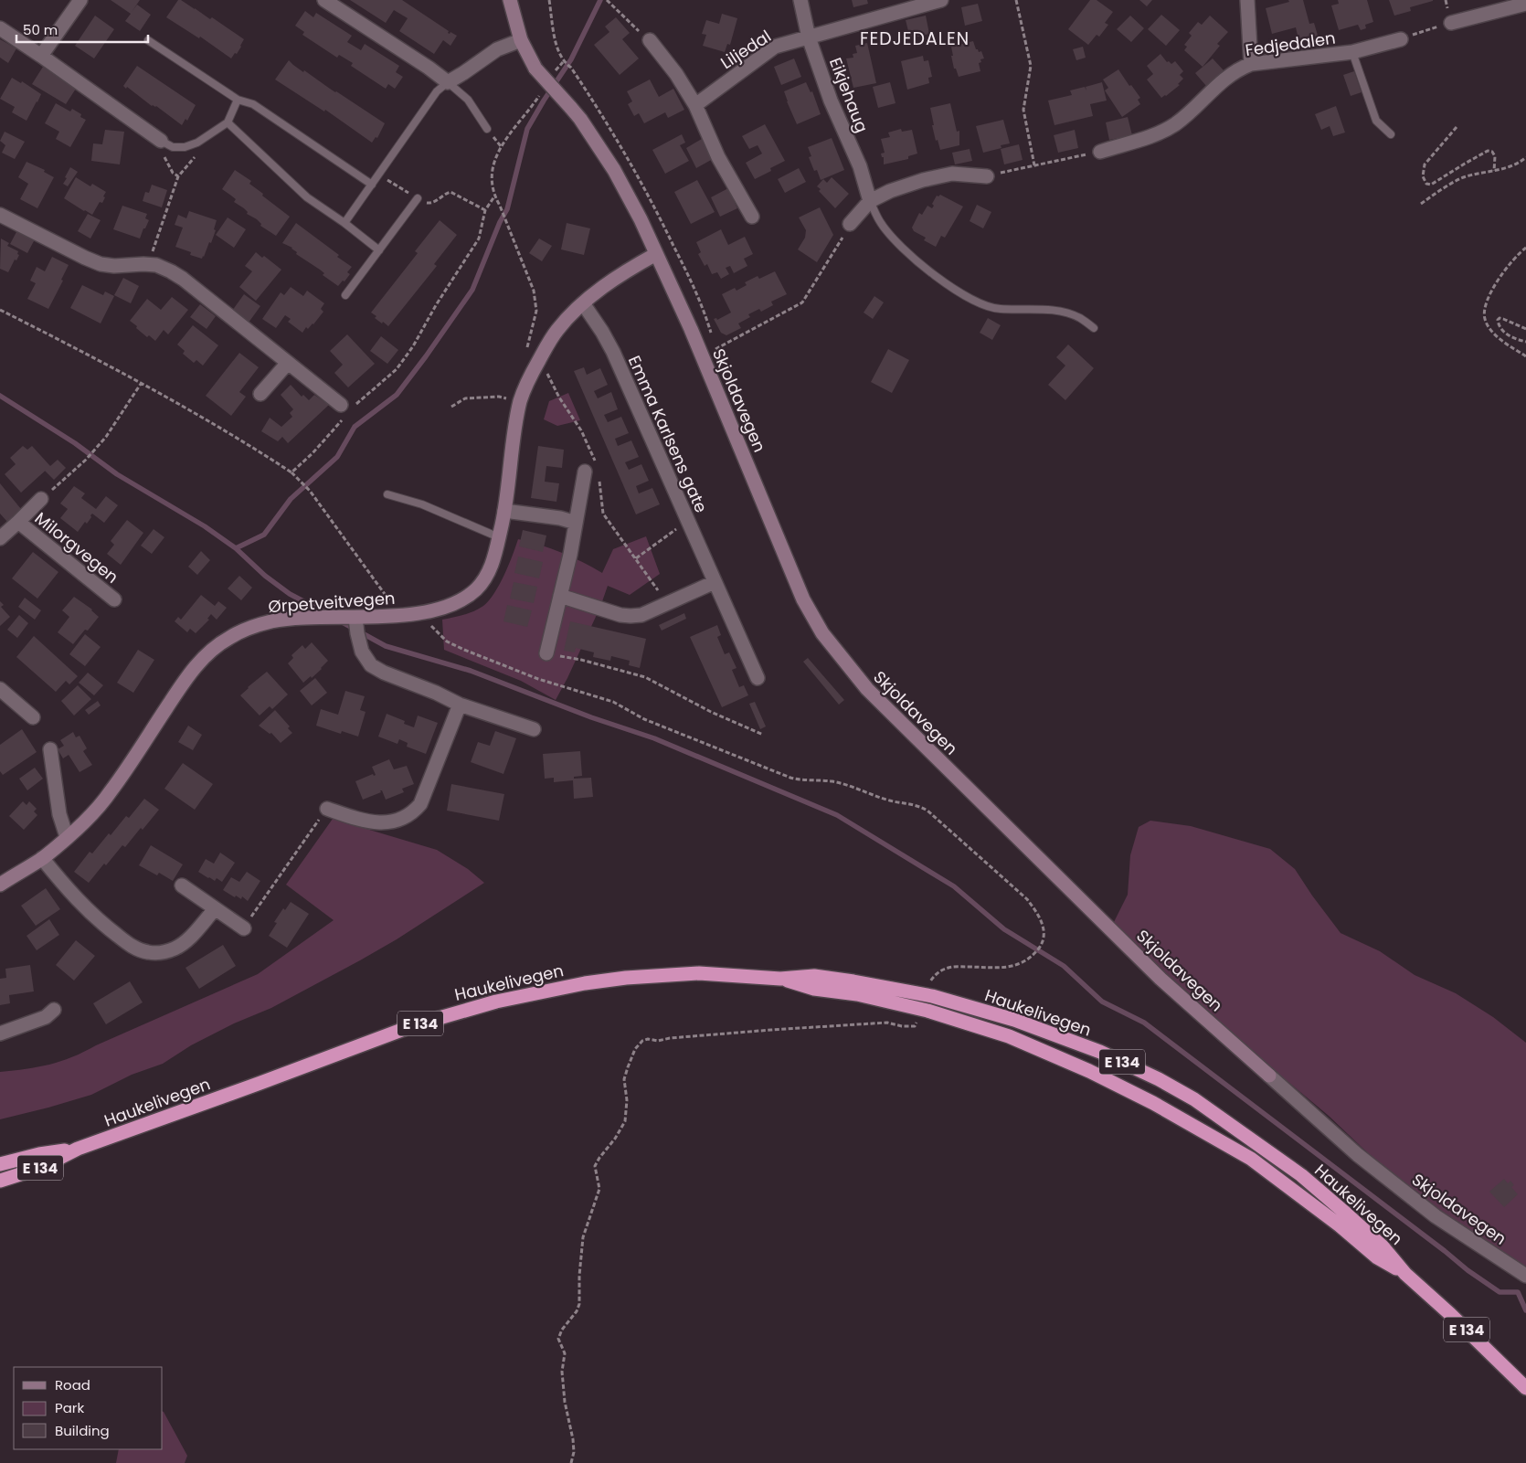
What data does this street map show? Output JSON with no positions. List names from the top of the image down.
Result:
{
  "streets": {
    "highway": ["Haukelivegen", "E 134"],
    "street": [
      "Fedjedalen",
      "Liljedal",
      "Eikjehaug",
      "Skjoldavegen",
      "Emma Karlsens gate",
      "Milorgvegen",
      "Ørpetveitvegen"
    ]
  },
  "crossings": [
    ["Liljedal", "Eikjehaug"],
    ["Skjoldavegen", "Ørpetveitvegen"],
    ["Emma Karlsens gate", "Ørpetveitvegen"]
  ],
  "districts": ["FEDJEDALEN"],
  "legend": ["Road", "Park", "Building"],
  "scale_bar": "50 m"
}
